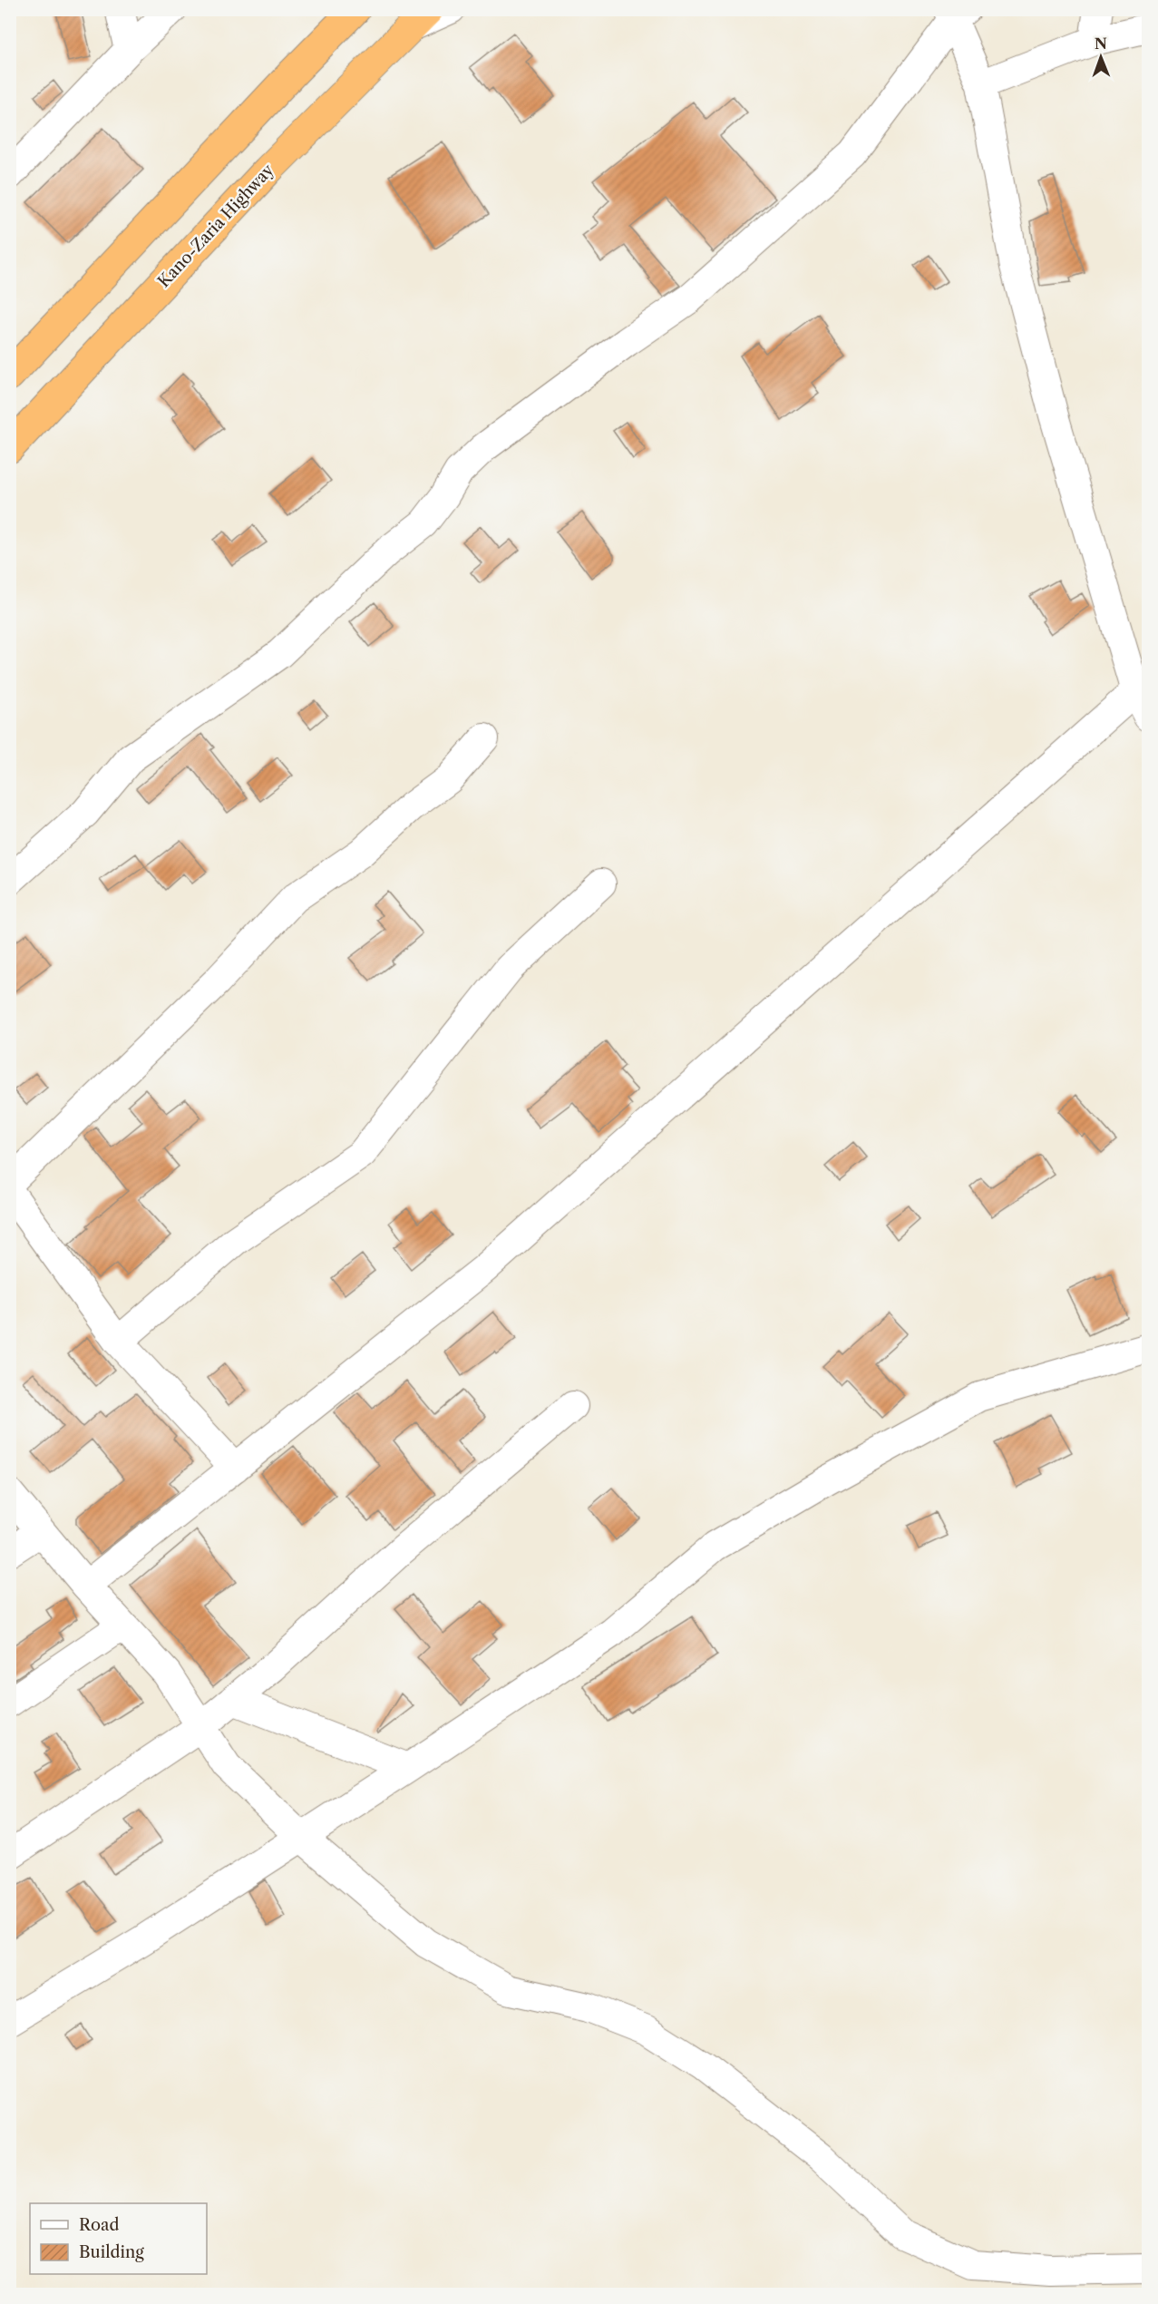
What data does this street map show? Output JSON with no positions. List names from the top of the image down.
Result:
{
  "streets": {
    "highway": ["Kano-Zaria Highway"]
  },
  "legend": ["Road", "Building"],
  "north": "top"
}
